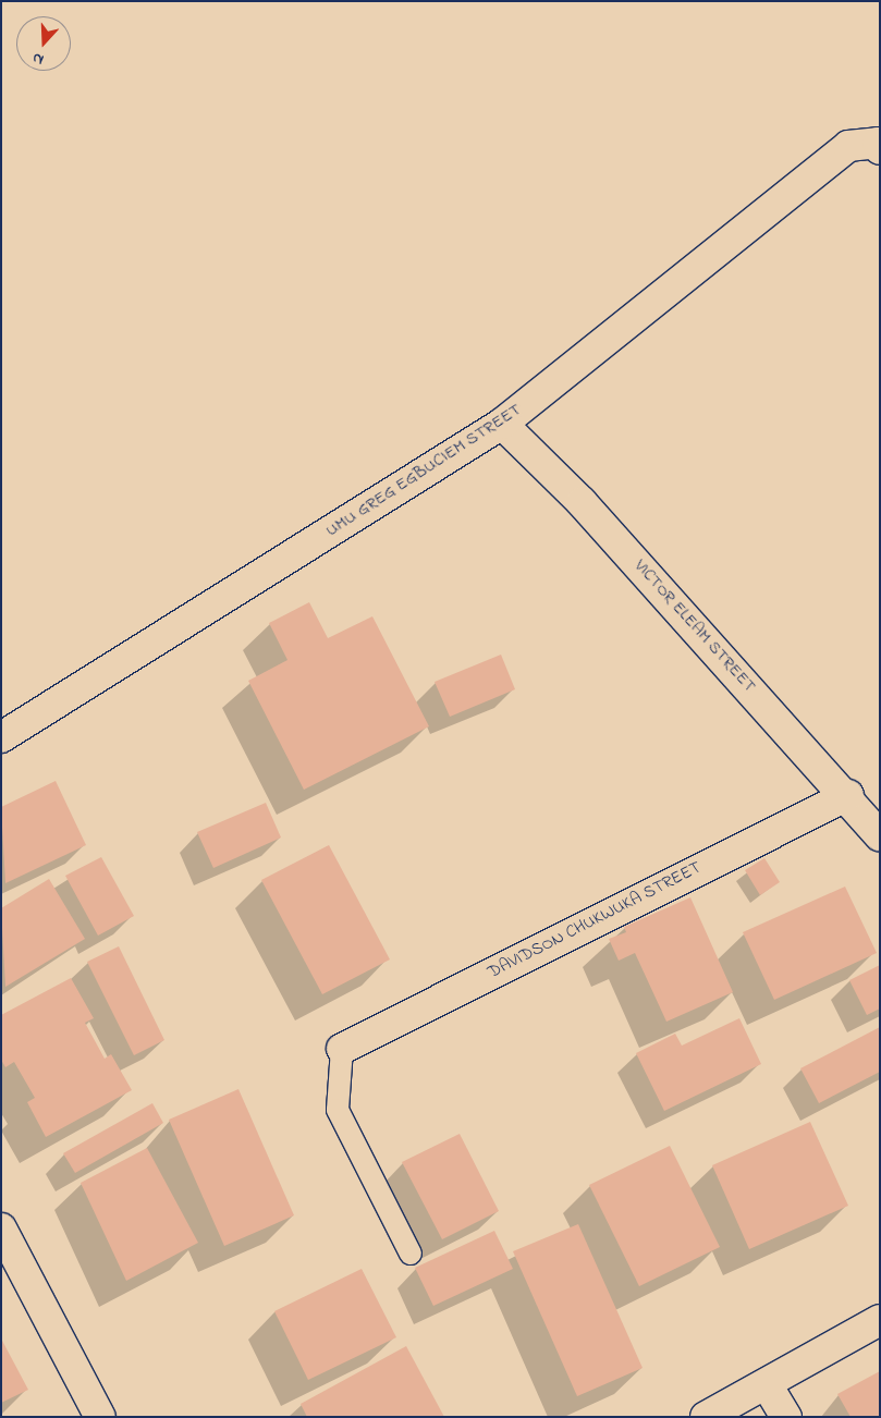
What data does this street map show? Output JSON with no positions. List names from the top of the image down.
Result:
{
  "streets": {
    "street": ["UMU GREG EGBUCIEM STREET", "VICTOR ELEAM STREET", "DAVIDSON CHUKWUKA STREET"]
  },
  "crossings": [
    ["UMU GREG EGBUCIEM STREET", "VICTOR ELEAM STREET"],
    ["VICTOR ELEAM STREET", "DAVIDSON CHUKWUKA STREET"]
  ],
  "north": "bottom"
}
